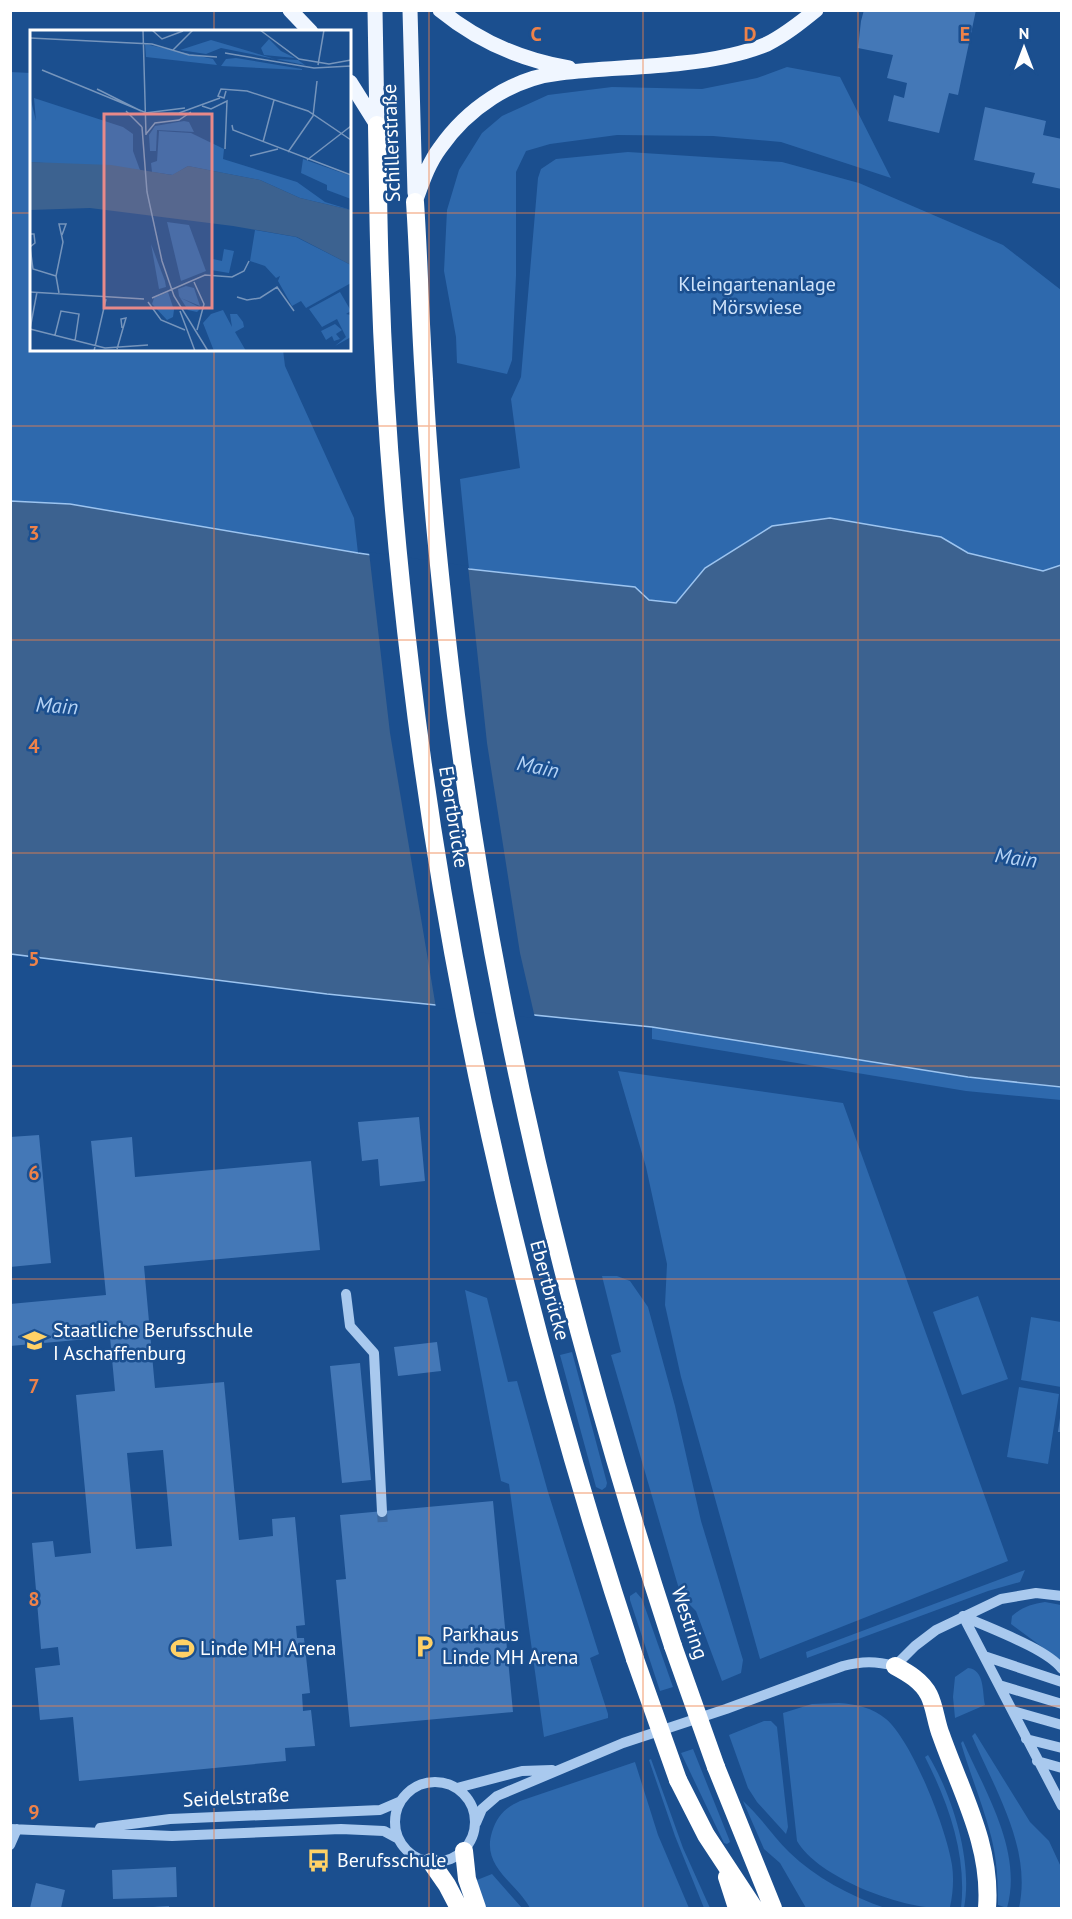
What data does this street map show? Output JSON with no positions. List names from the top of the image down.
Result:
{
  "streets": {
    "highway": ["Schillerstraße", "Ebertbrücke", "Westring"],
    "street": ["Seidelstraße"]
  },
  "crossings": [
    ["Schillerstraße", "Ebertbrücke"],
    ["Ebertbrücke", "Westring"]
  ],
  "water": ["Main"],
  "parks": ["Kleingartenanlage Mörswiese"],
  "places": {
    "school or university": ["Staatliche Berufsschule I Aschaffenburg"],
    "parking": ["Parkhaus Linde MH Arena"],
    "sports": ["Linde MH Arena"],
    "bus stop": ["Berufsschule"]
  },
  "north": "top",
  "grid": {
    "columns": ["C", "D", "E"],
    "rows": [
      "3",
      "4",
      "5",
      "6",
      "7",
      "8",
      "9"
    ]
  }
}
